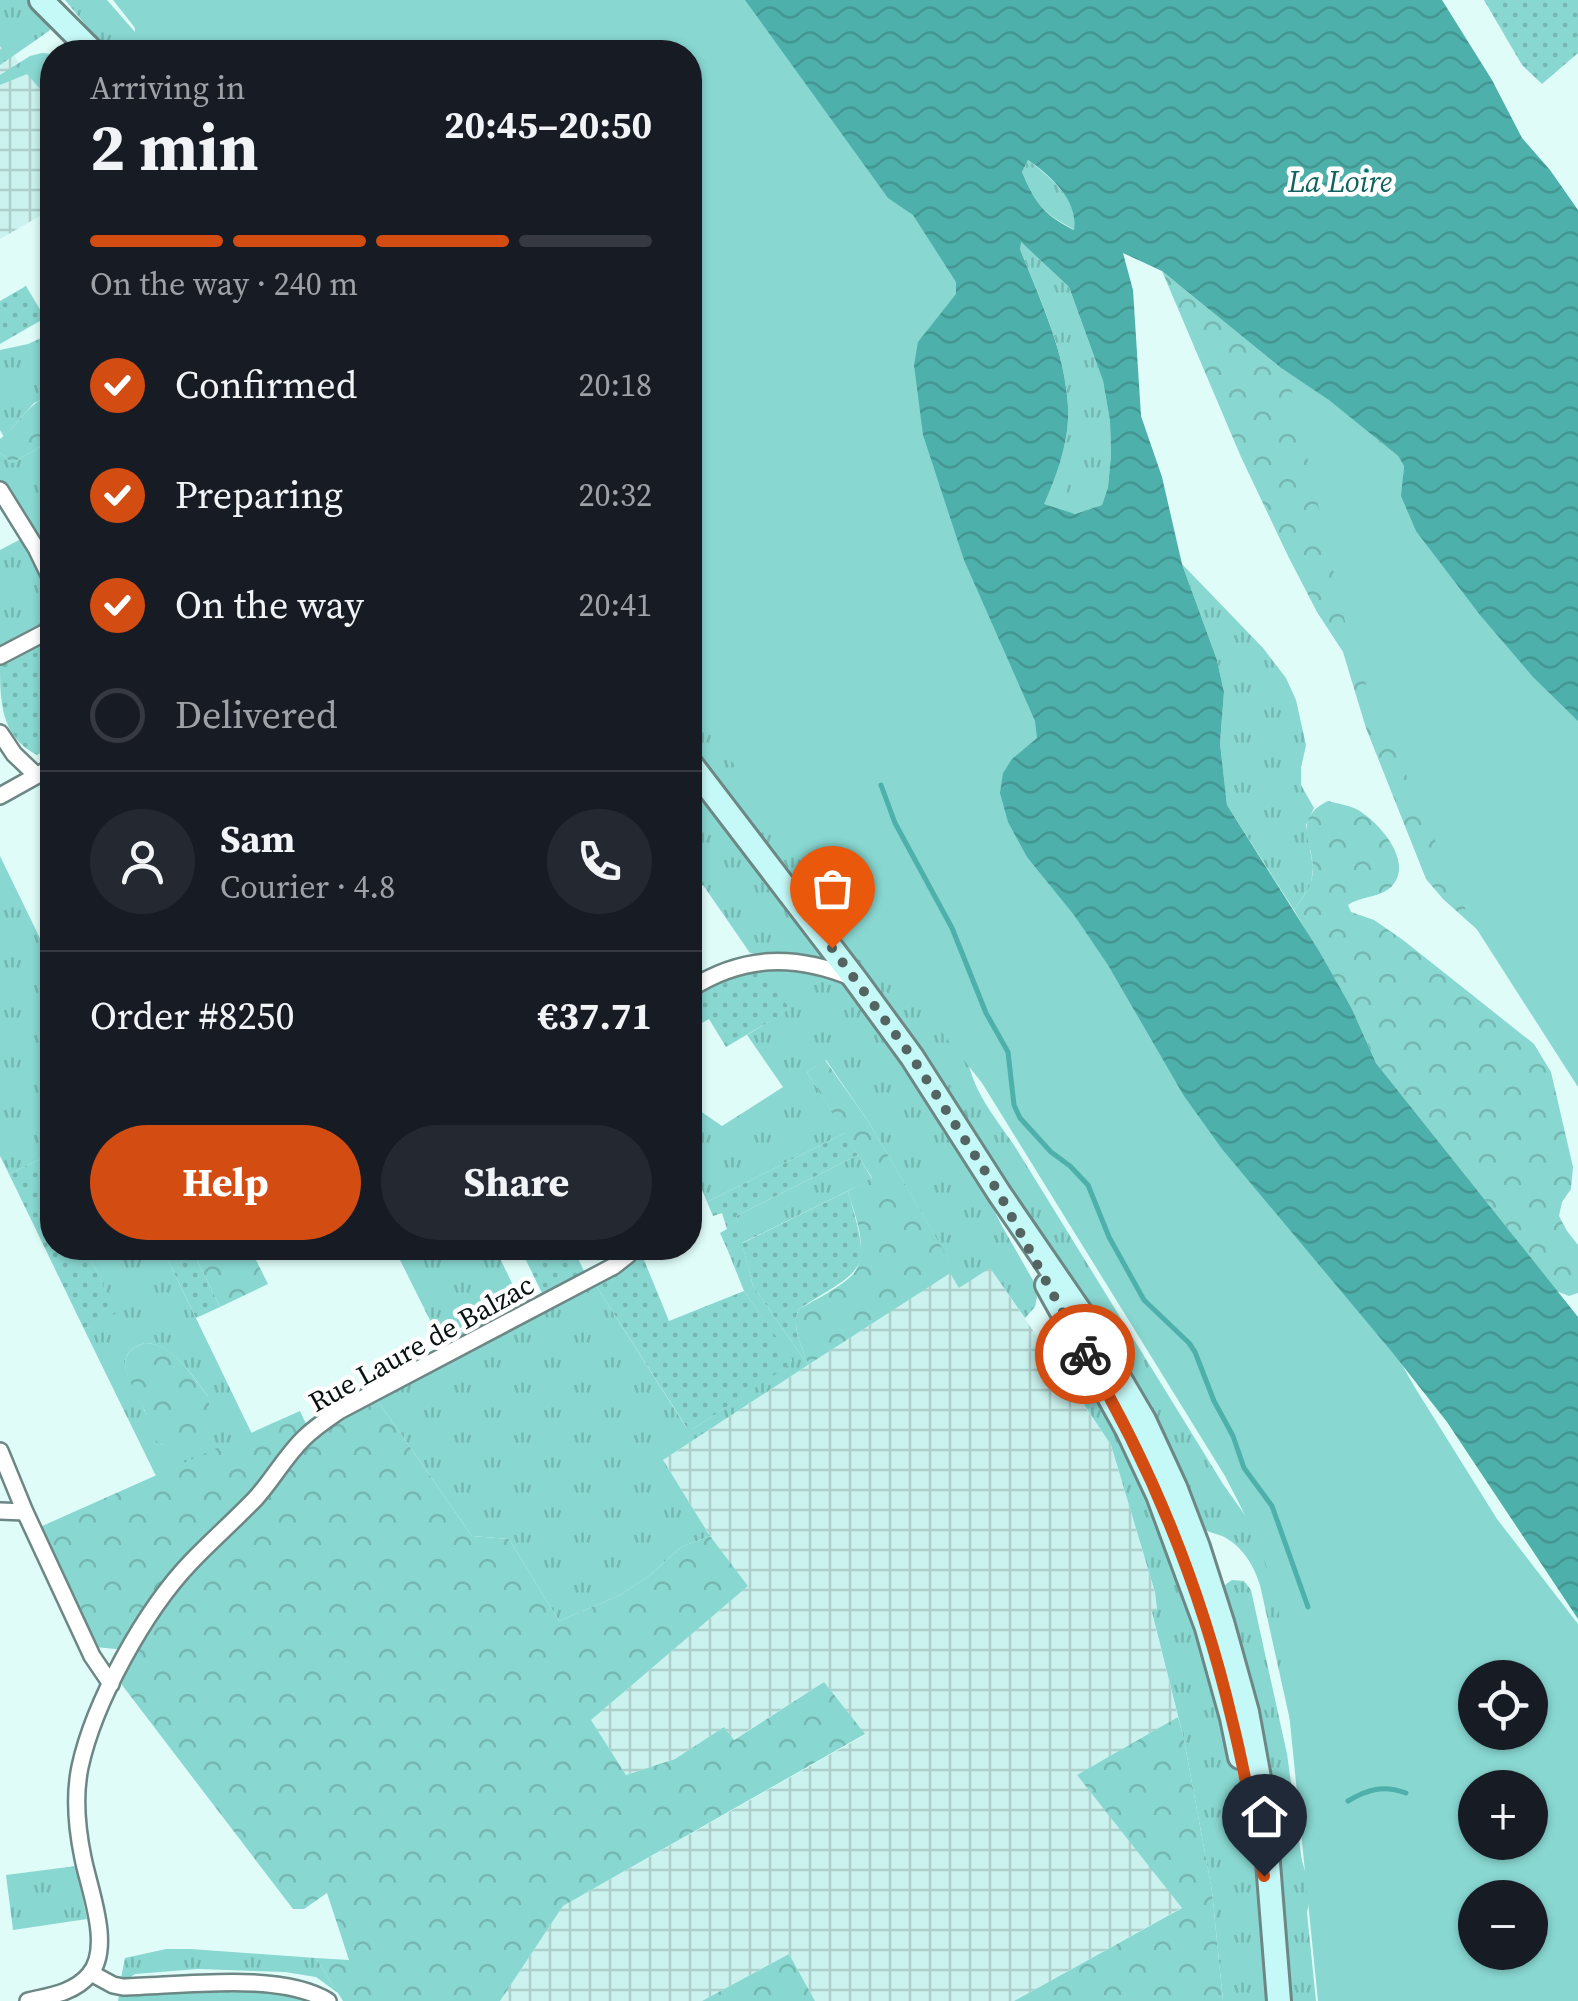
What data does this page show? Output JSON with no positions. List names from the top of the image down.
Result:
{
  "streets": {
    "street": ["Rue Laure de Balzac"]
  },
  "water": ["La Loire"],
  "page": {
    "heading": ["2 min", "Arriving in", "20:45–20:50"],
    "panel": [
      "Sam",
      "Courier · 4.8",
      "Order #8250",
      "€37.71"
    ],
    "bar": "On the way · 240 m",
    "list": [
      ["Confirmed", "20:18"],
      ["Preparing", "20:32"],
      ["On the way", "20:41"],
      "Delivered"
    ],
    "buttons": ["Help", "Share"],
    "map_buttons": ["+", "−"]
  }
}
